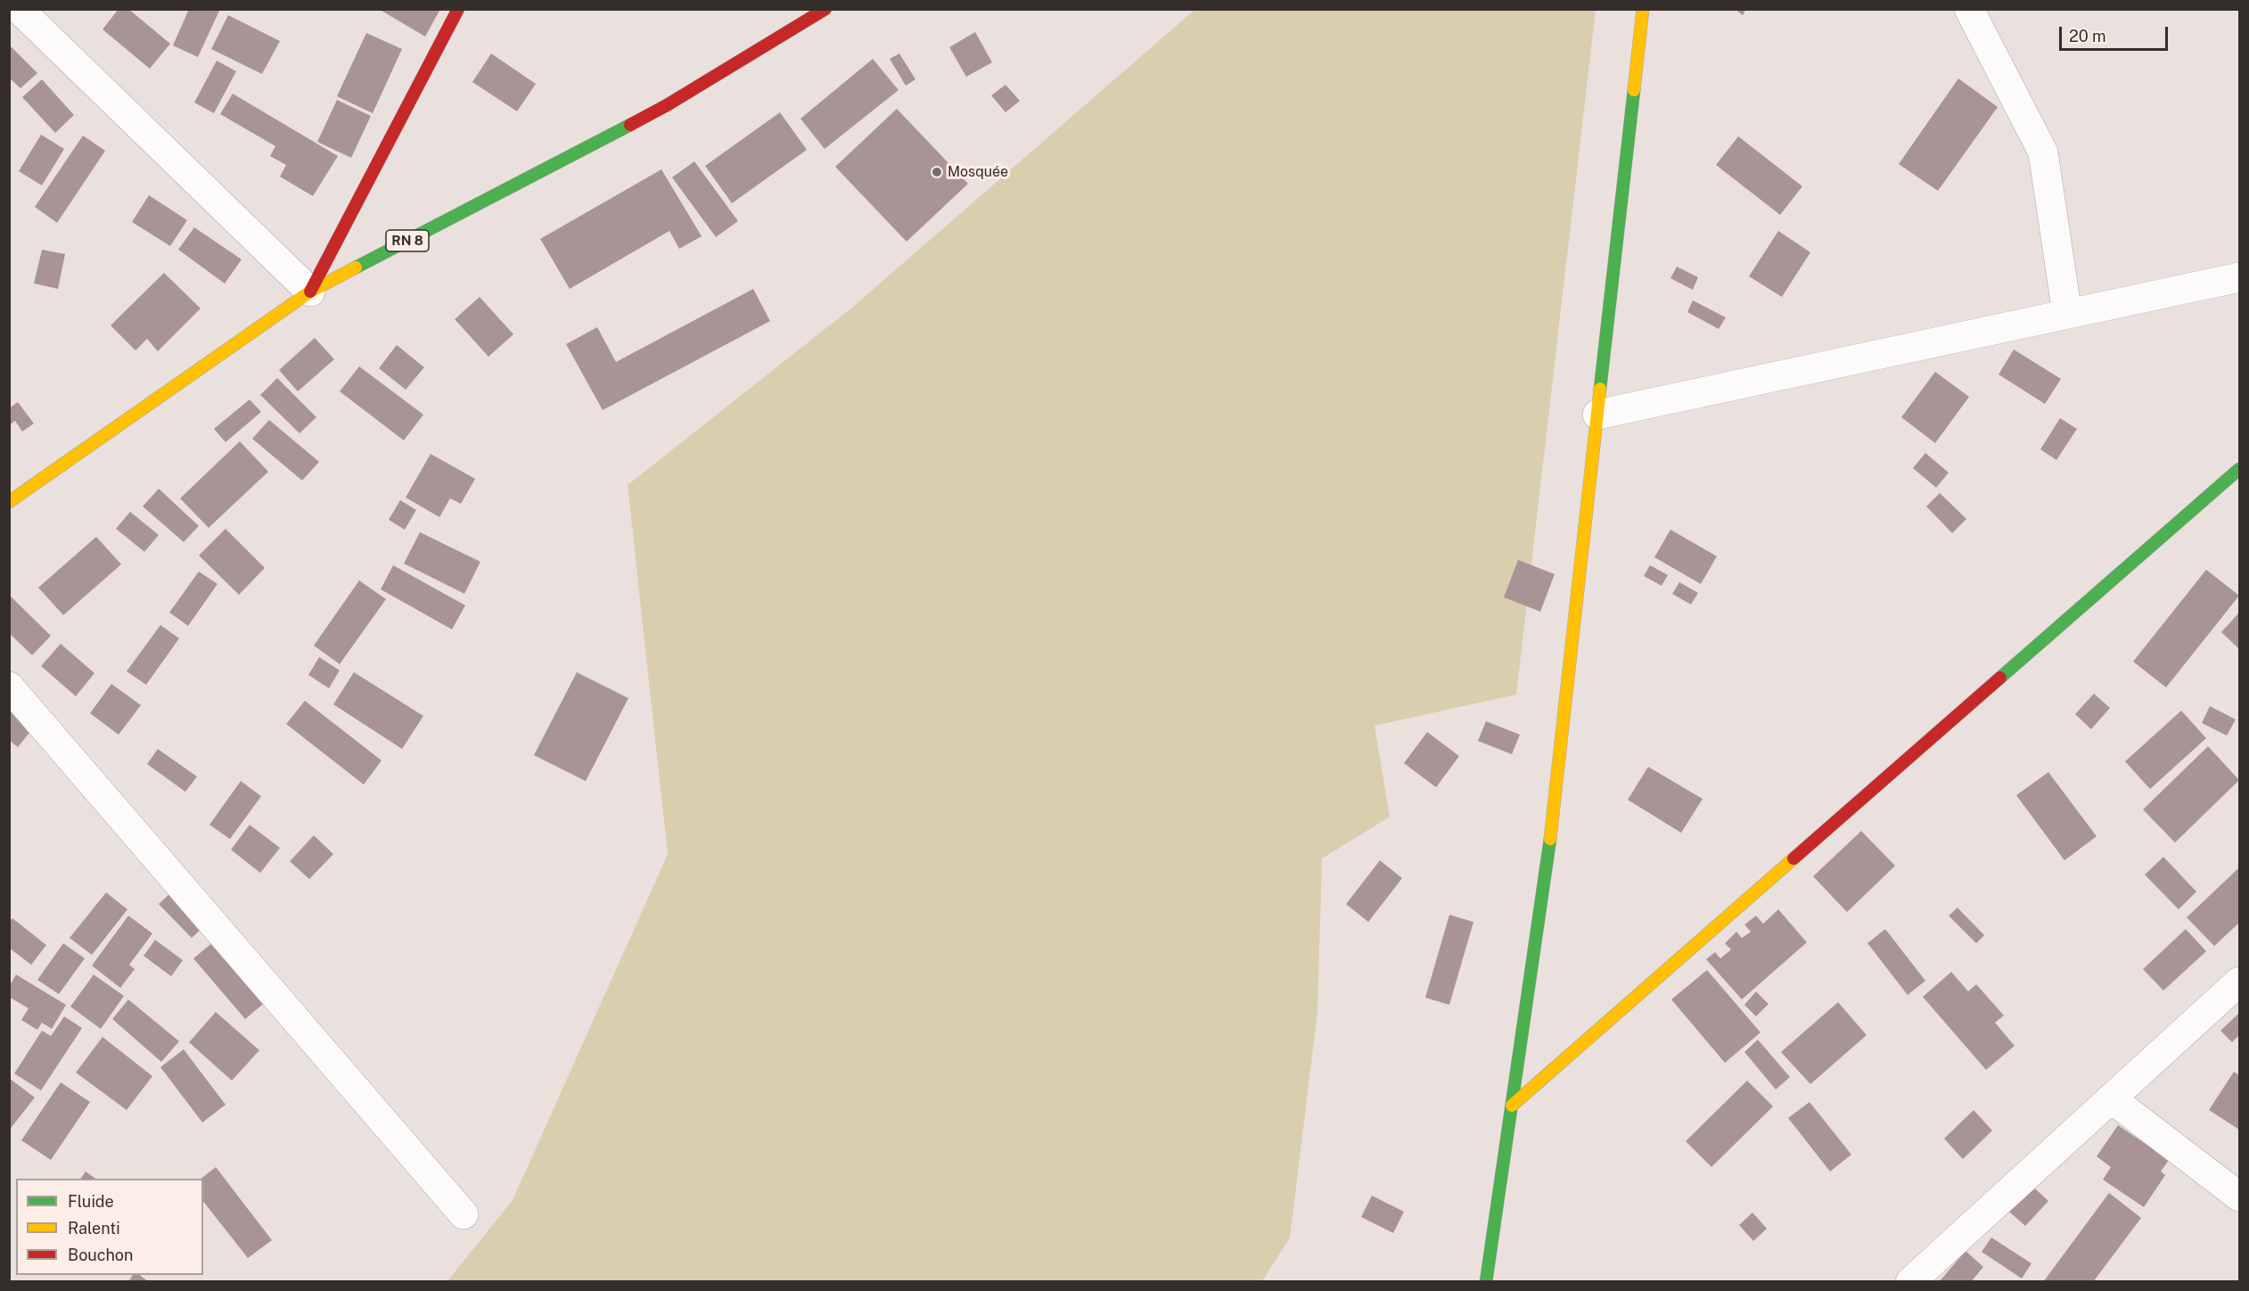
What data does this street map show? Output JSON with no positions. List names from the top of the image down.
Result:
{
  "streets": {
    "street": ["RN 8"]
  },
  "places": ["Mosquée"],
  "legend": ["Fluide", "Ralenti", "Bouchon"],
  "scale_bar": "20 m"
}
